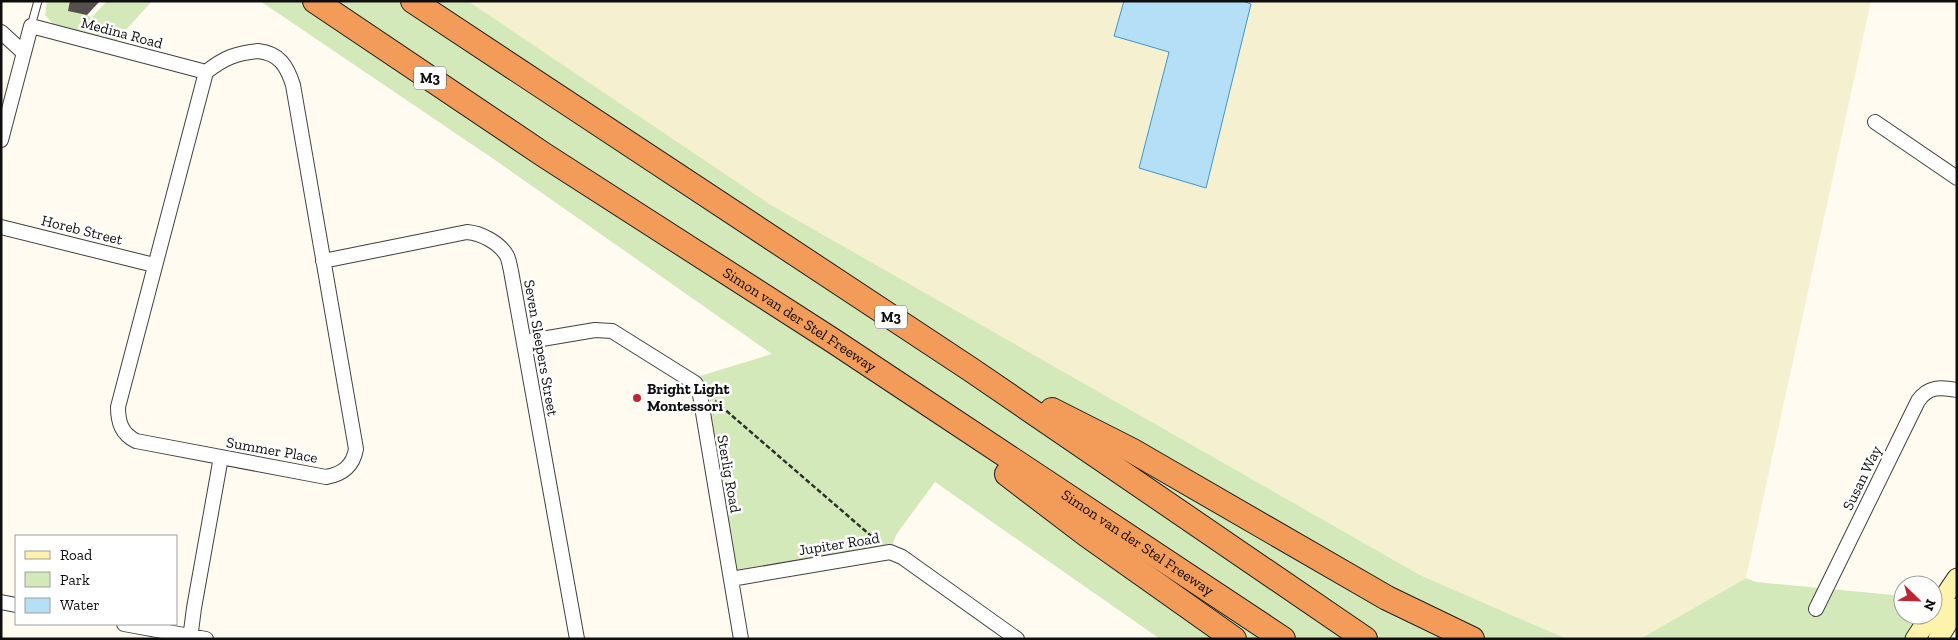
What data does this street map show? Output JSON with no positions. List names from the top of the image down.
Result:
{
  "streets": {
    "highway": ["M3", "Simon van der Stel Freeway"],
    "street": [
      "Medina Road",
      "Horeb Street",
      "Seven Sleepers Street",
      "Summer Place",
      "Sterlig Road",
      "Susan Way",
      "Jupiter Road"
    ]
  },
  "crossings": [
    ["Medina Road", "Summer Place"],
    ["Horeb Street", "Summer Place"],
    ["Seven Sleepers Street", "Summer Place"],
    ["Sterlig Road", "Jupiter Road"]
  ],
  "places": ["Bright Light Montessori"],
  "legend": ["Road", "Park", "Water"],
  "north": "bottom right"
}
